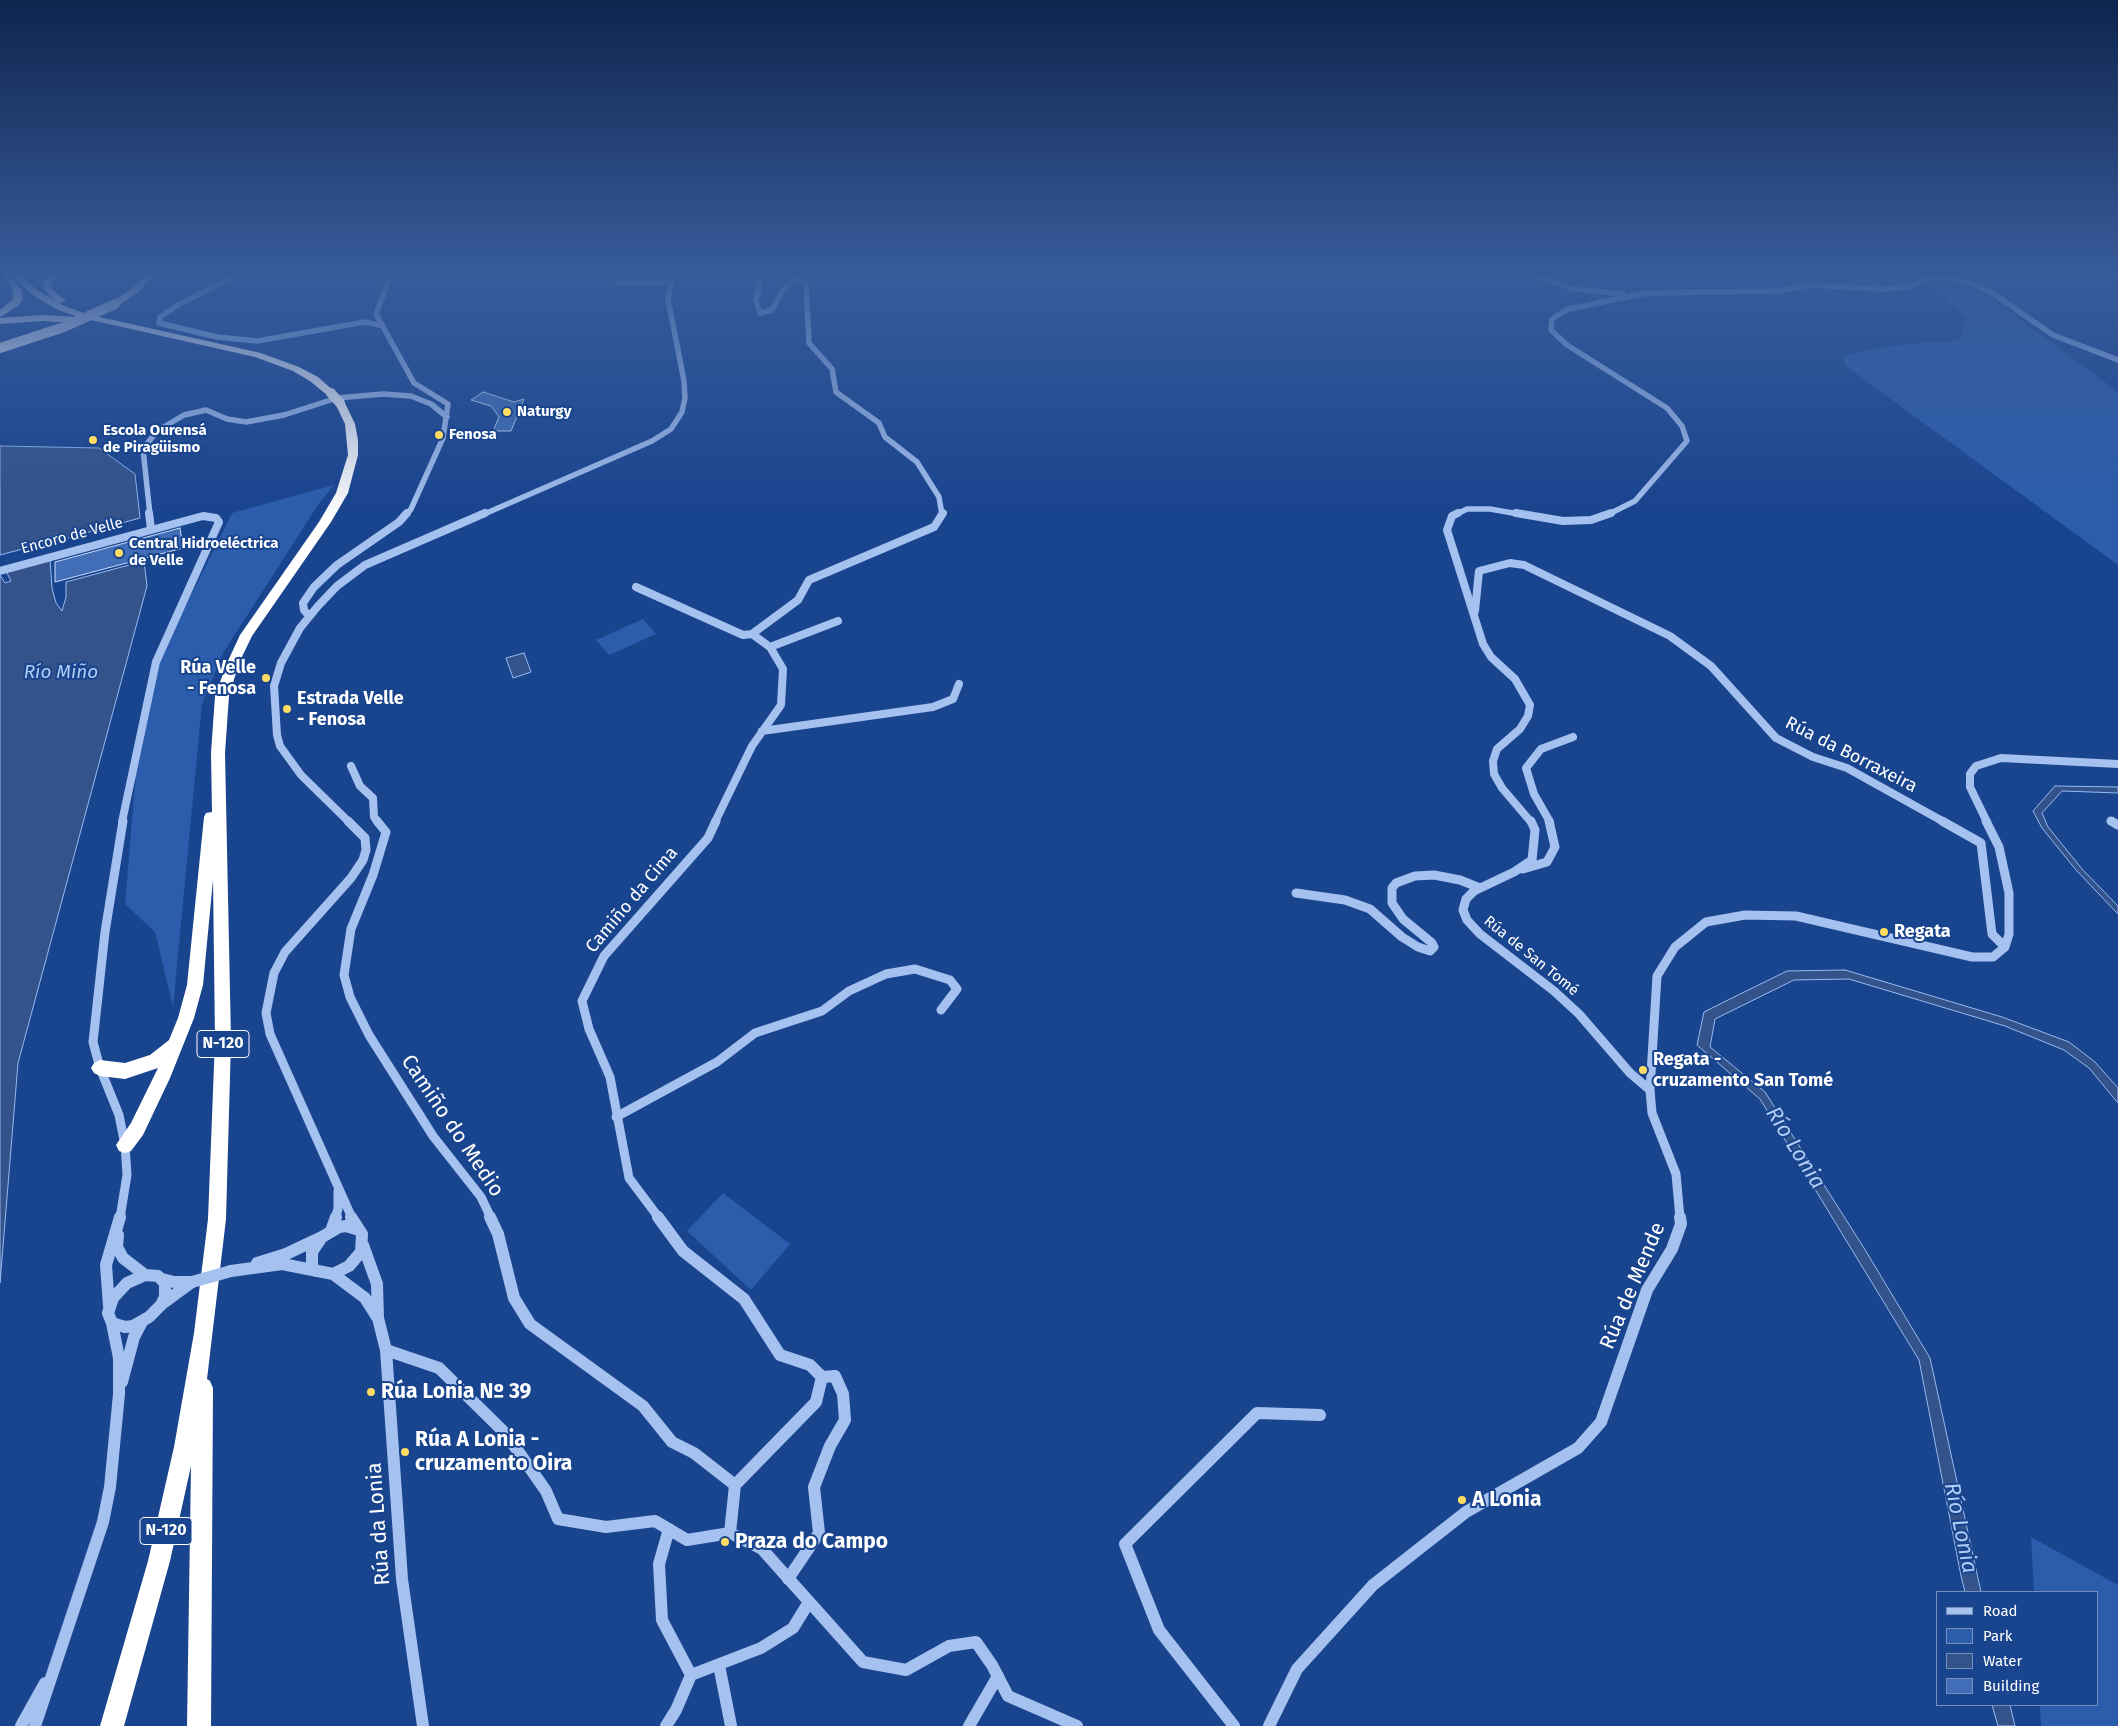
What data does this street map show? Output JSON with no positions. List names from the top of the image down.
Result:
{
  "streets": {
    "highway": ["N-120"],
    "street": [
      "Encoro de Velle",
      "Rúa da Borraxeira",
      "Camiño da Cima",
      "Rúa de San Tomé",
      "Camiño do Medio",
      "Rúa de Mende",
      "Rúa da Lonia"
    ]
  },
  "crossings": [
    ["Rúa da Borraxeira", "Rúa de San Tomé"],
    ["Rúa da Borraxeira", "Rúa de Mende"],
    ["Rúa de San Tomé", "Rúa de Mende"]
  ],
  "water": ["Río Miño", "Río Lonia"],
  "places": [
    "Naturgy",
    "Fenosa",
    "Escola Ourensá de Piragüismo",
    "Central Hidroeléctrica de Velle",
    "Rúa Velle - Fenosa",
    "Estrada Velle - Fenosa",
    "Regata",
    "Regata - cruzamento San Tomé",
    "Rúa Lonia Nº 39",
    "Rúa A Lonia - cruzamento Oira",
    "A Lonia",
    "Praza do Campo"
  ],
  "legend": [
    "Road",
    "Park",
    "Water",
    "Building"
  ]
}
